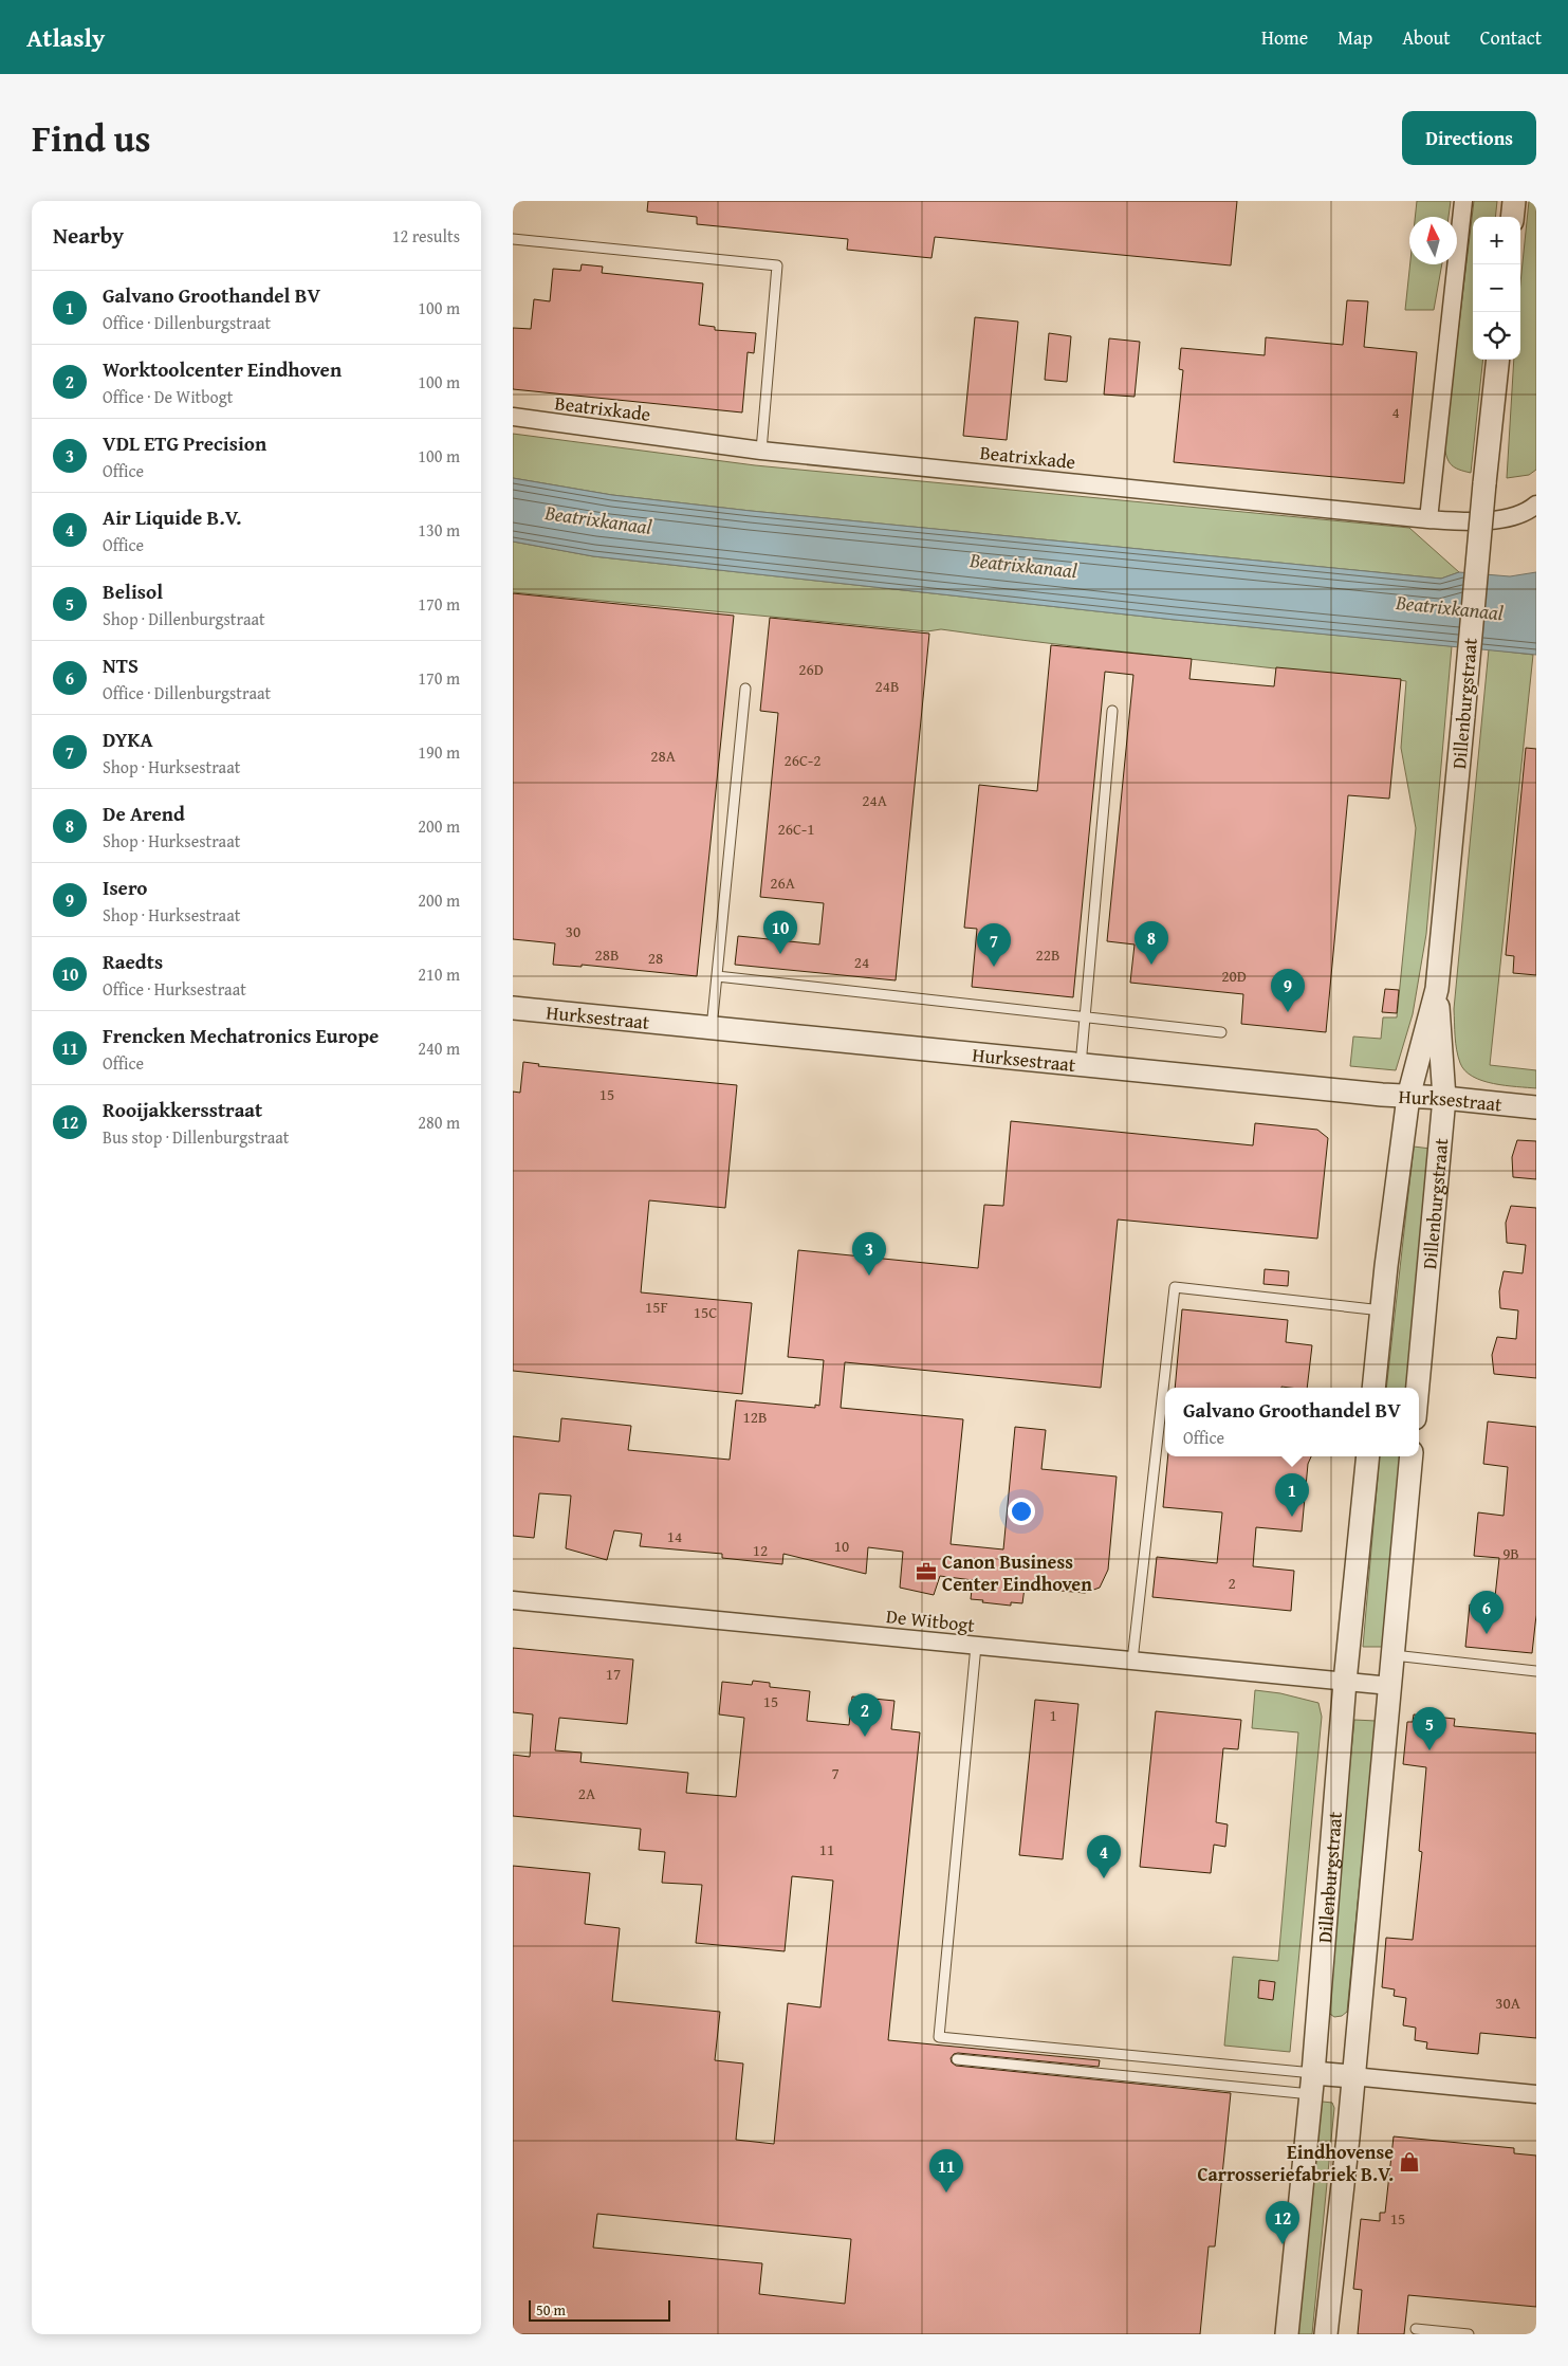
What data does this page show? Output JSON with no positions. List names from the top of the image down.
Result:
{
  "streets": {
    "street": [
      "Beatrixkade",
      "Dillenburgstraat",
      "Hurksestraat",
      "De Witbogt"
    ]
  },
  "crossings": [
    ["Dillenburgstraat", "Hurksestraat"],
    ["Dillenburgstraat", "De Witbogt"]
  ],
  "water": ["Beatrixkanaal"],
  "places": {
    "office": ["Canon Business Center Eindhoven"],
    "shop": ["Eindhovense Carrosseriefabriek B.V."]
  },
  "house_numbers": [
    "4",
    "26D",
    "24B",
    "28A",
    "26C-2",
    "24A",
    "26C-1",
    "26A",
    "30",
    "28B",
    "22B",
    "28",
    "24",
    "20D",
    "15",
    "15F",
    "15C",
    "12B",
    "14",
    "10",
    "12",
    "9B",
    "2",
    "17",
    "15",
    "1",
    "7",
    "2A",
    "11",
    "30A",
    "15"
  ],
  "scale_bar": "50 m",
  "north": "top",
  "page": {
    "header": "Atlasly",
    "nav": [
      "Home",
      "Map",
      "About",
      "Contact"
    ],
    "title": "Find us",
    "buttons": "Directions",
    "heading": ["Nearby", "12 results"],
    "map_buttons": ["+", "−"],
    "list": [
      {
        "mark": "1",
        "name": "Galvano Groothandel BV",
        "note": "Office · Dillenburgstraat",
        "value": "100 m"
      },
      {
        "mark": "2",
        "name": "Worktoolcenter Eindhoven",
        "note": "Office · De Witbogt",
        "value": "100 m"
      },
      {
        "mark": "3",
        "name": "VDL ETG Precision",
        "note": "Office",
        "value": "100 m"
      },
      {
        "mark": "4",
        "name": "Air Liquide B.V.",
        "note": "Office",
        "value": "130 m"
      },
      {
        "mark": "5",
        "name": "Belisol",
        "note": "Shop · Dillenburgstraat",
        "value": "170 m"
      },
      {
        "mark": "6",
        "name": "NTS",
        "note": "Office · Dillenburgstraat",
        "value": "170 m"
      },
      {
        "mark": "7",
        "name": "DYKA",
        "note": "Shop · Hurksestraat",
        "value": "190 m"
      },
      {
        "mark": "8",
        "name": "De Arend",
        "note": "Shop · Hurksestraat",
        "value": "200 m"
      },
      {
        "mark": "9",
        "name": "Isero",
        "note": "Shop · Hurksestraat",
        "value": "200 m"
      },
      {
        "mark": "10",
        "name": "Raedts",
        "note": "Office · Hurksestraat",
        "value": "210 m"
      },
      {
        "mark": "11",
        "name": "Frencken Mechatronics Europe",
        "note": "Office",
        "value": "240 m"
      },
      {
        "mark": "12",
        "name": "Rooijakkersstraat",
        "note": "Bus stop · Dillenburgstraat",
        "value": "280 m"
      }
    ],
    "pins": [
      "10",
      "8",
      "7",
      "9",
      "3",
      "1",
      "6",
      "2",
      "5",
      "4",
      "11",
      "12"
    ],
    "popup": ["Galvano Groothandel BV", "Office"],
    "scale": "50 m"
  }
}
